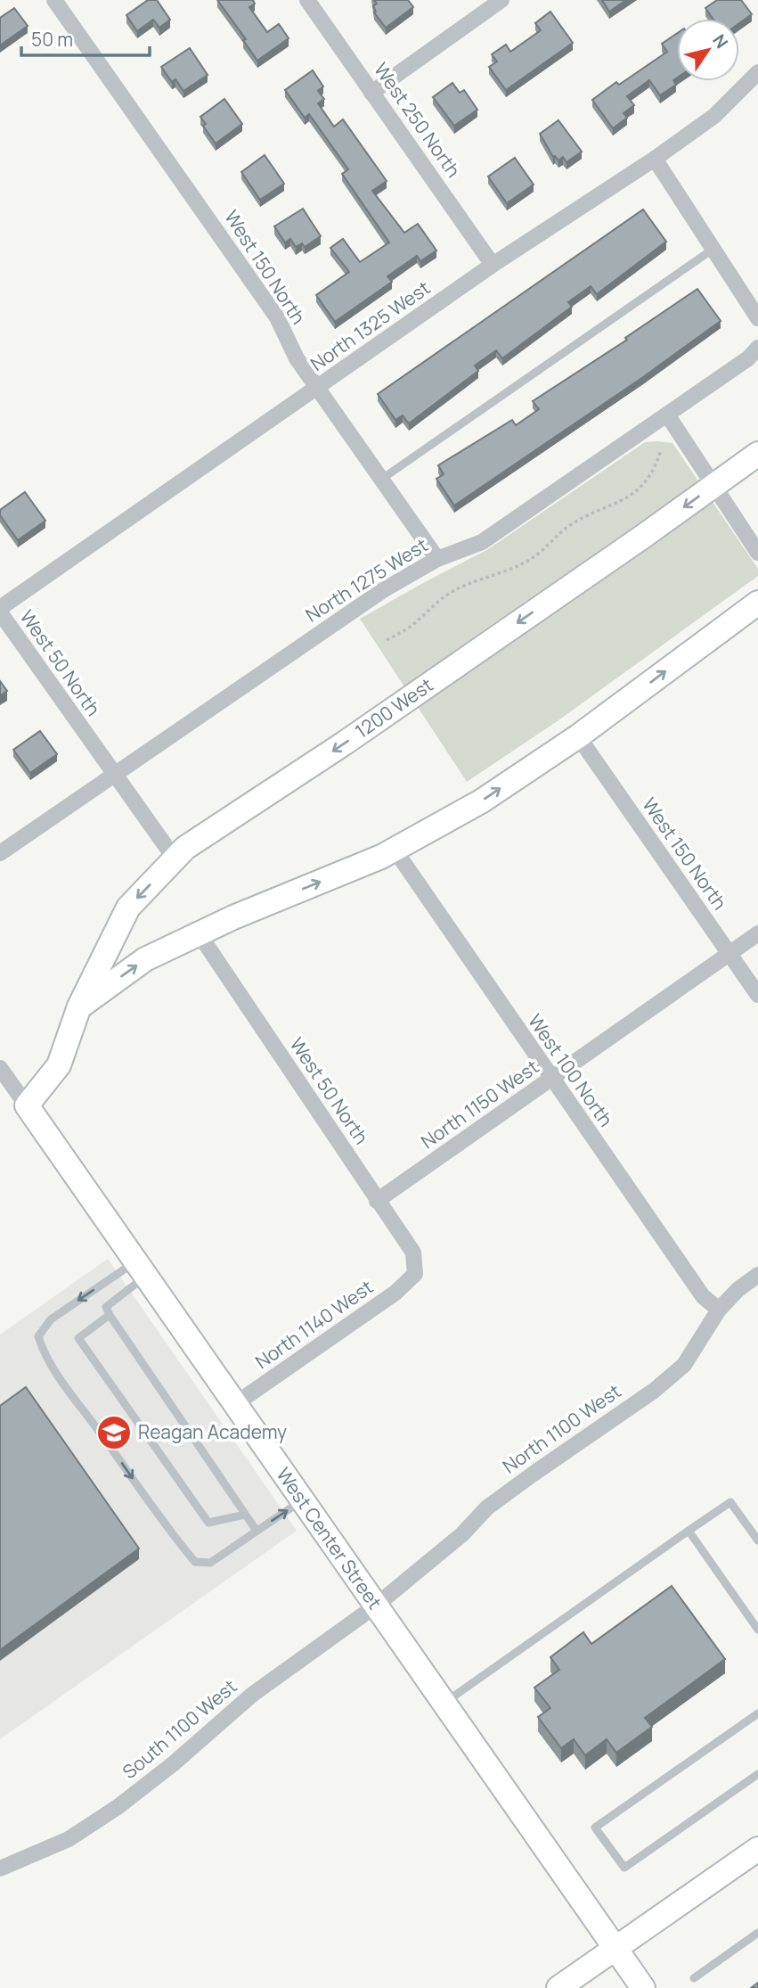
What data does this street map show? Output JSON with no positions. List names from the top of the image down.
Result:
{
  "streets": {
    "street": [
      "West 250 North",
      "West 150 North",
      "North 1325 West",
      "North 1275 West",
      "West 50 North",
      "1200 West",
      "West 100 North",
      "North 1150 West",
      "North 1140 West",
      "North 1100 West",
      "West Center Street",
      "South 1100 West"
    ]
  },
  "crossings": [
    ["West 250 North", "North 1325 West"],
    ["West 150 North", "North 1325 West"],
    ["West 150 North", "North 1275 West"],
    ["West 150 North", "North 1150 West"],
    ["North 1275 West", "West 50 North"],
    ["West 50 North", "1200 West"],
    ["West 50 North", "North 1150 West"],
    ["West 50 North", "North 1140 West"],
    ["1200 West", "West Center Street"],
    ["West 100 North", "North 1150 West"],
    ["West 100 North", "North 1100 West"],
    ["North 1140 West", "West Center Street"],
    ["North 1100 West", "West Center Street"],
    ["North 1100 West", "South 1100 West"],
    ["West Center Street", "South 1100 West"]
  ],
  "places": {
    "school or university": ["Reagan Academy"]
  },
  "scale_bar": "50 m",
  "north": "top right"
}
